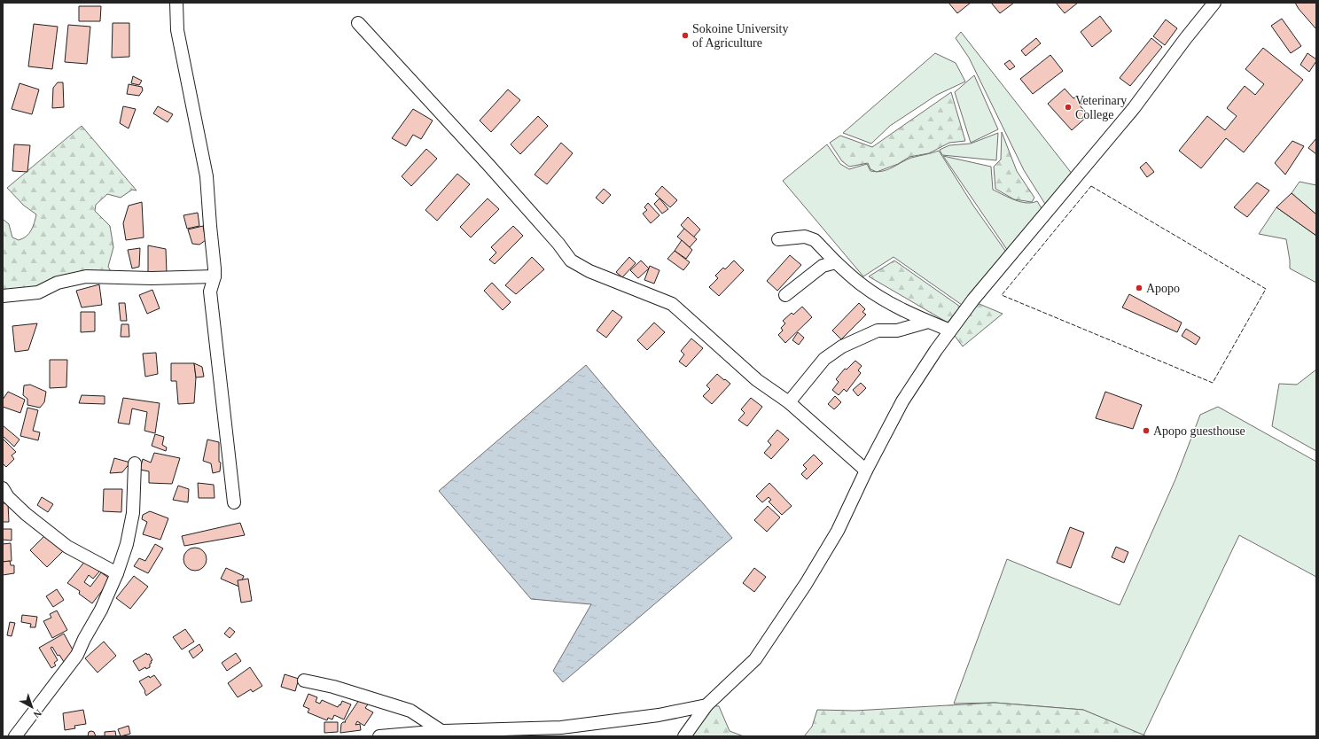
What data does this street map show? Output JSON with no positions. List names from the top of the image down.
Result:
{
  "places": [
    "Sokoine University of Agriculture",
    "Veterinary College",
    "Apopo",
    "Apopo guesthouse"
  ],
  "north": "bottom right"
}
